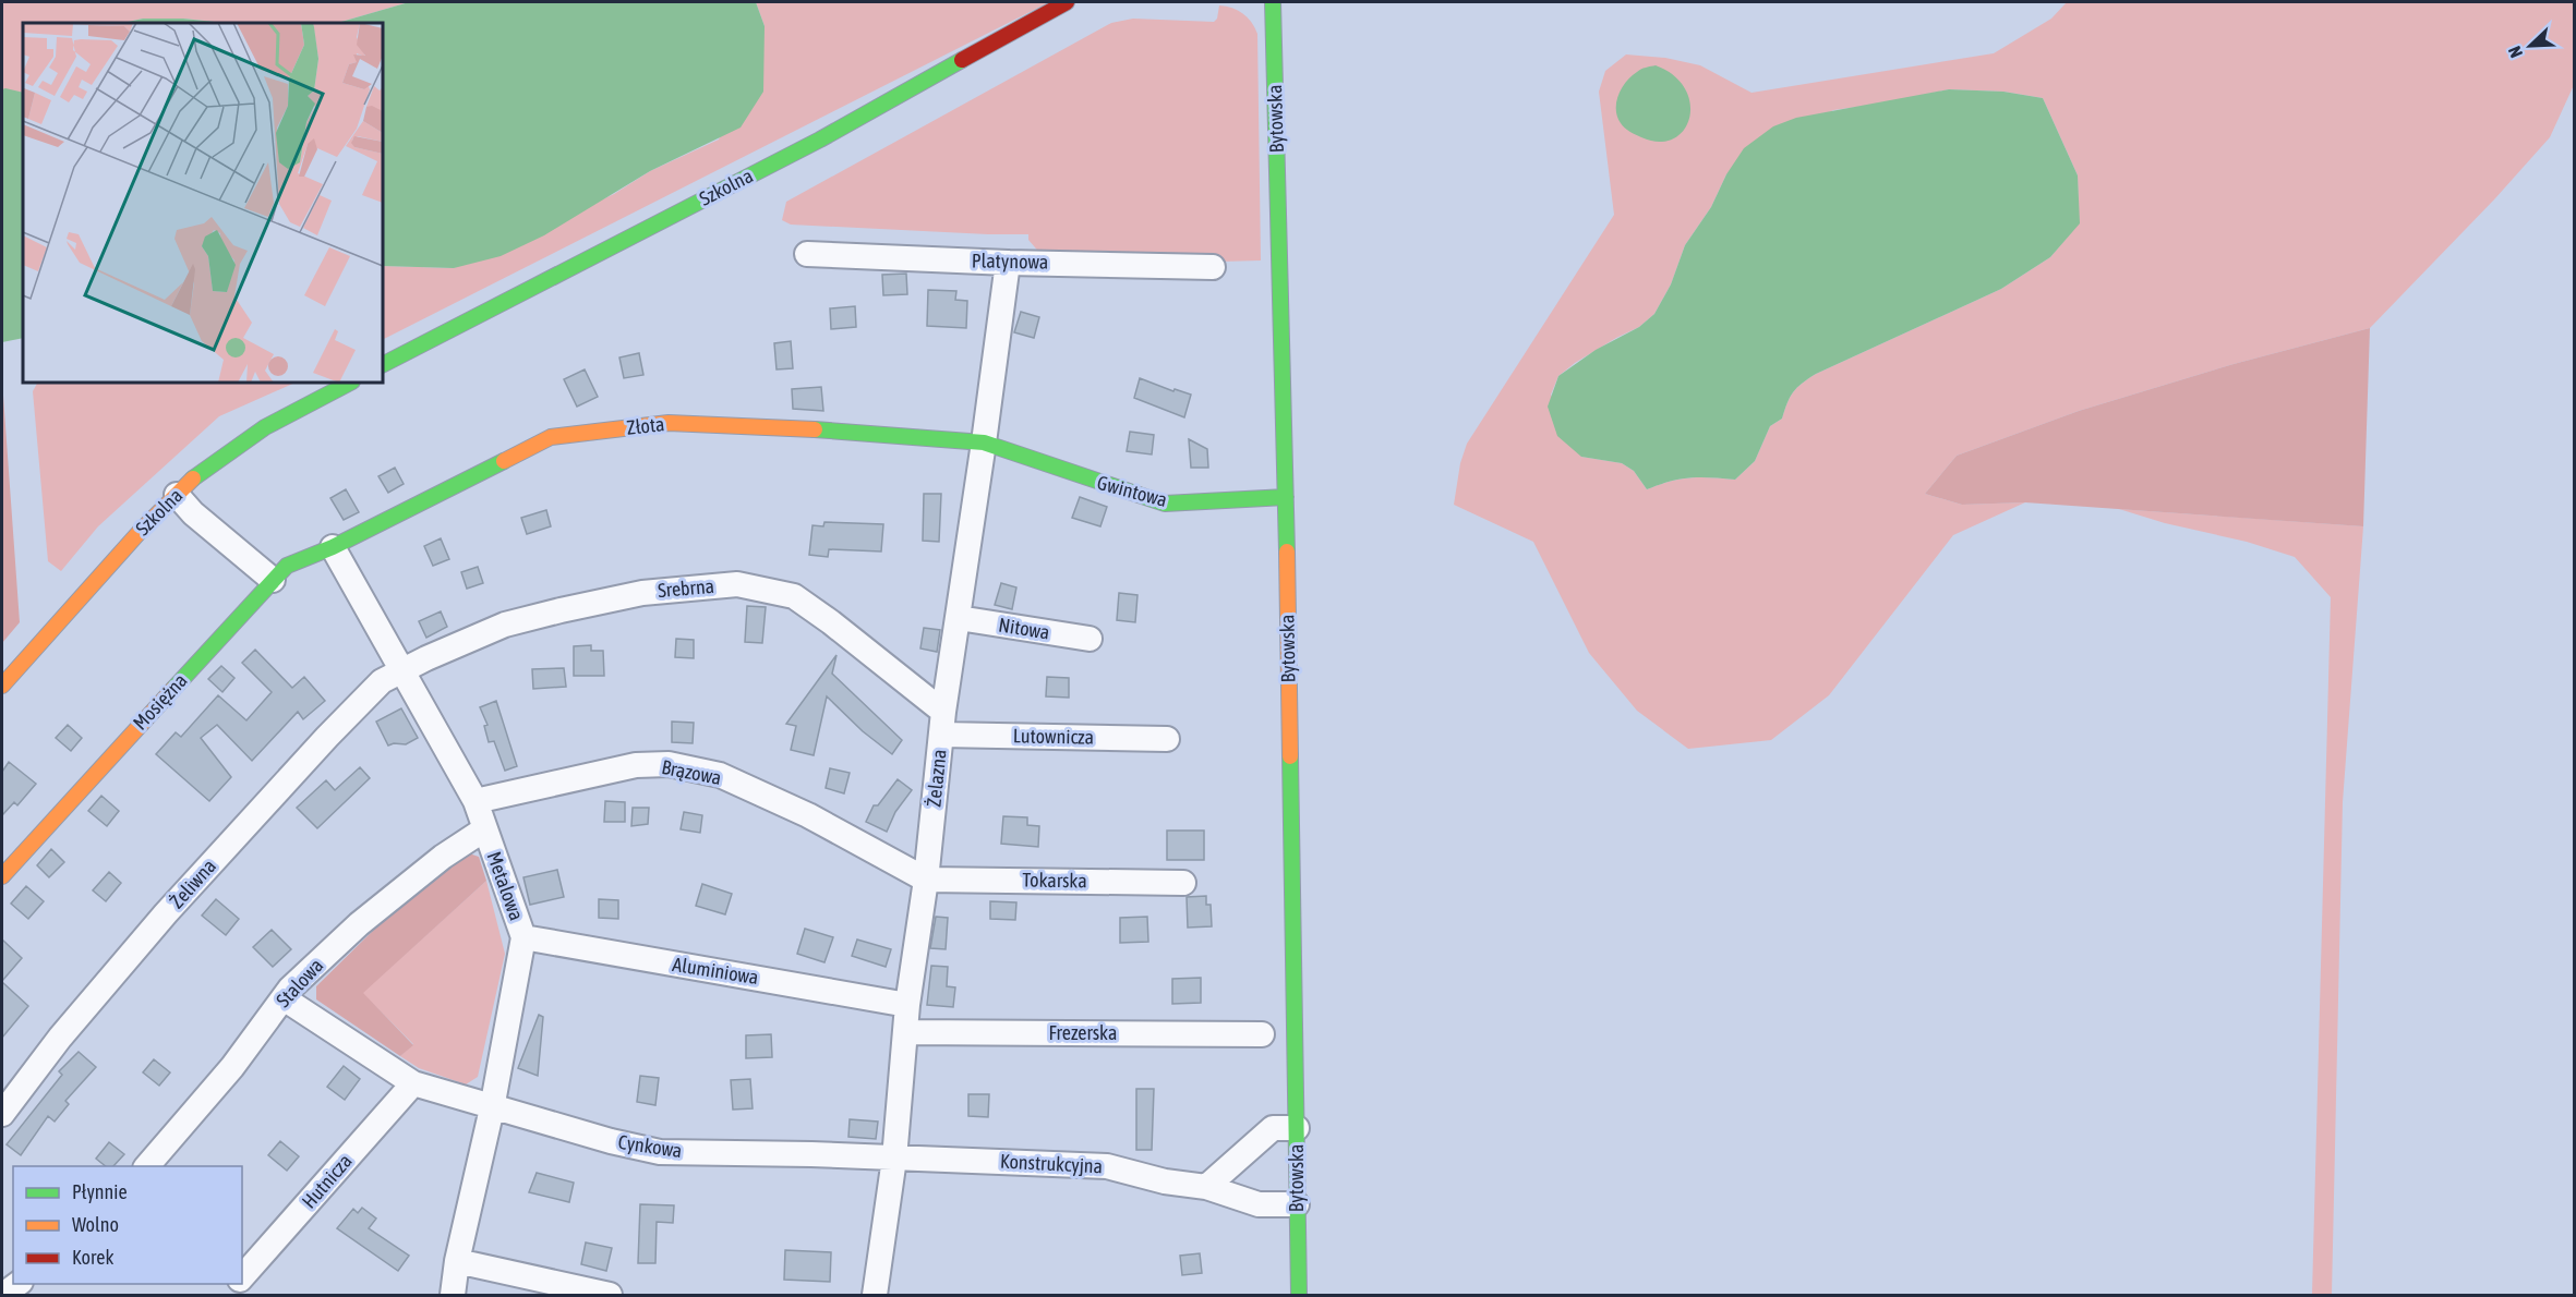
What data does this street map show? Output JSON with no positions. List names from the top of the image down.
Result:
{
  "streets": {
    "street": [
      "Bytowska",
      "Szkolna",
      "Platynowa",
      "Złota",
      "Gwintowa",
      "Srebrna",
      "Nitowa",
      "Mosiężna",
      "Lutownicza",
      "Brązowa",
      "Żelazna",
      "Tokarska",
      "Żeliwna",
      "Metalowa",
      "Aluminiowa",
      "Stalowa",
      "Frezerska",
      "Cynkowa",
      "Konstrukcyjna",
      "Hutnicza"
    ]
  },
  "crossings": [
    ["Bytowska", "Gwintowa"],
    ["Bytowska", "Konstrukcyjna"],
    ["Platynowa", "Żelazna"],
    ["Złota", "Gwintowa"],
    ["Złota", "Mosiężna"],
    ["Złota", "Żelazna"],
    ["Złota", "Metalowa"],
    ["Gwintowa", "Żelazna"],
    ["Srebrna", "Lutownicza"],
    ["Srebrna", "Żelazna"],
    ["Srebrna", "Żeliwna"],
    ["Srebrna", "Metalowa"],
    ["Nitowa", "Żelazna"],
    ["Mosiężna", "Metalowa"],
    ["Lutownicza", "Żelazna"],
    ["Brązowa", "Żelazna"],
    ["Brązowa", "Tokarska"],
    ["Brązowa", "Metalowa"],
    ["Żelazna", "Tokarska"],
    ["Żelazna", "Aluminiowa"],
    ["Żelazna", "Frezerska"],
    ["Żelazna", "Cynkowa"],
    ["Żelazna", "Konstrukcyjna"],
    ["Żeliwna", "Metalowa"],
    ["Metalowa", "Aluminiowa"],
    ["Metalowa", "Stalowa"],
    ["Metalowa", "Cynkowa"],
    ["Stalowa", "Cynkowa"],
    ["Cynkowa", "Konstrukcyjna"],
    ["Cynkowa", "Hutnicza"]
  ],
  "legend": ["Płynnie", "Wolno", "Korek"],
  "north": "bottom left"
}
